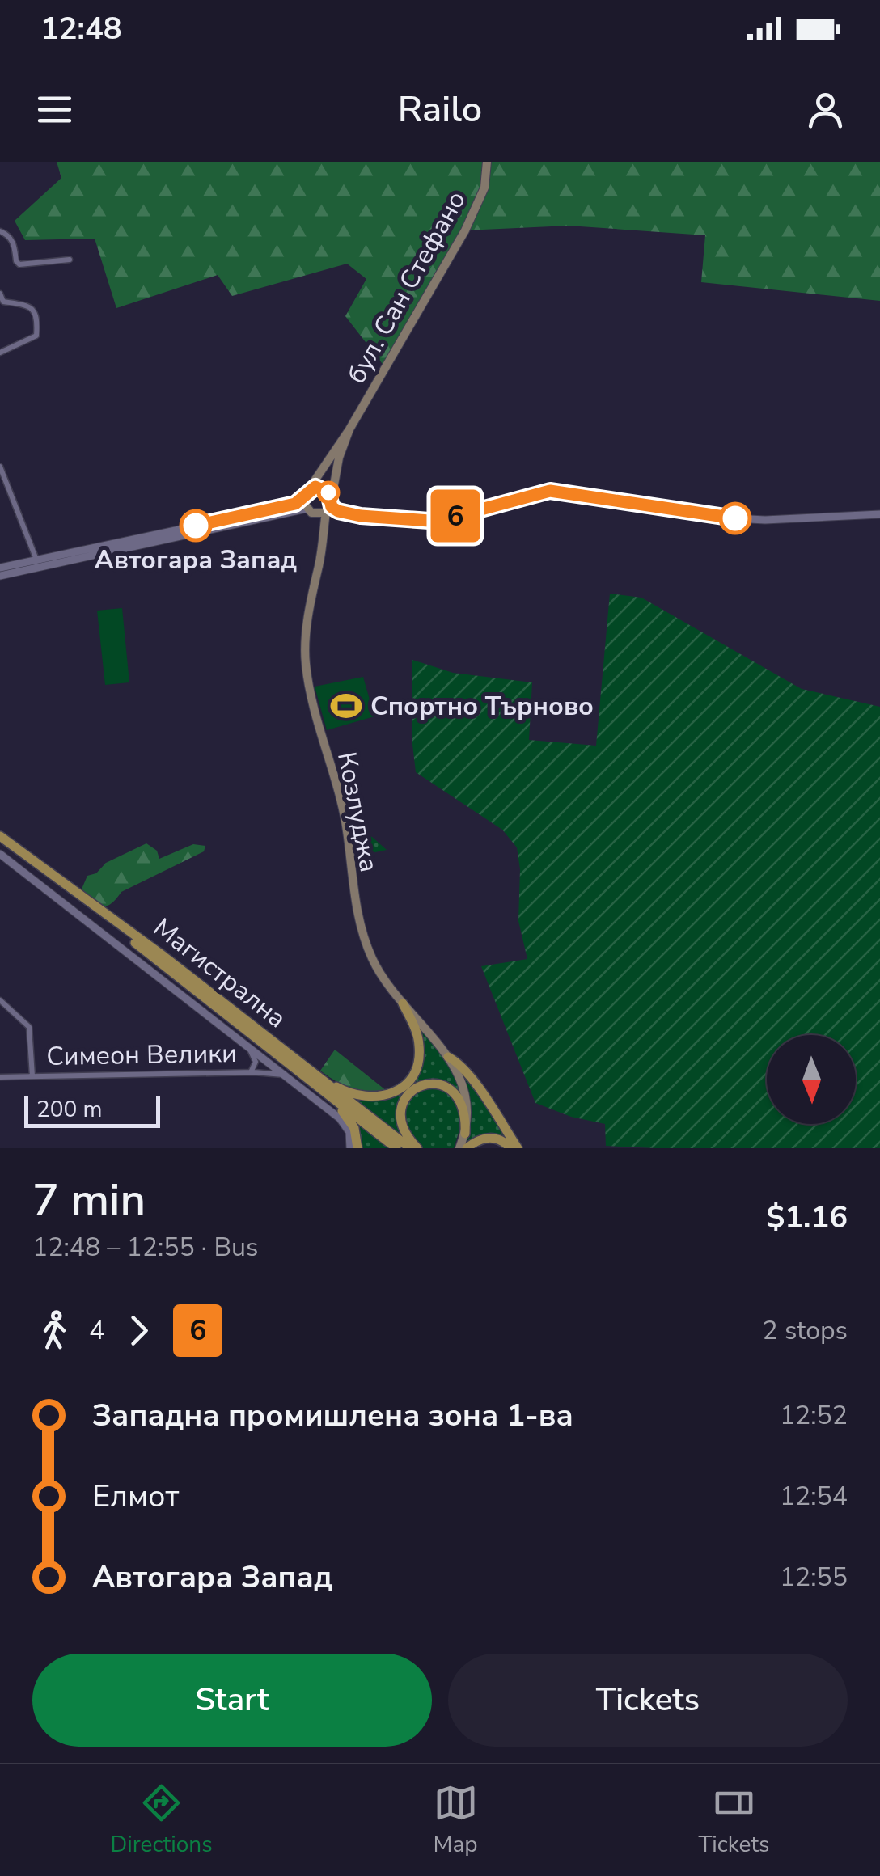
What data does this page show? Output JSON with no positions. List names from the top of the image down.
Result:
{
  "streets": {
    "main road": ["бул. Сан Стефано", "Козлуджа", "Магистрална"],
    "street": ["Симеон Велики"]
  },
  "crossings": [
    ["бул. Сан Стефано", "Козлуджа"]
  ],
  "places": {
    "other": ["Автогара Запад"],
    "sports": ["Спортно Търново"]
  },
  "lines": ["bus line 6"],
  "scale_bar": "200 m",
  "north": "bottom",
  "page": {
    "status": "12:48",
    "header": "Railo",
    "on_map": "6",
    "scale": "200 m",
    "heading": ["7 min", "12:48 – 12:55 · Bus", "$1.16"],
    "legs": ["4", "6", "2 stops"],
    "list": [
      {
        "name": "Западна промишлена зона 1-ва",
        "value": "12:52"
      },
      {
        "name": "Елмот",
        "value": "12:54"
      },
      {
        "name": "Автогара Запад",
        "value": "12:55"
      }
    ],
    "buttons": ["Start", "Tickets"],
    "tabs": ["Directions", "Map", "Tickets"]
  }
}
